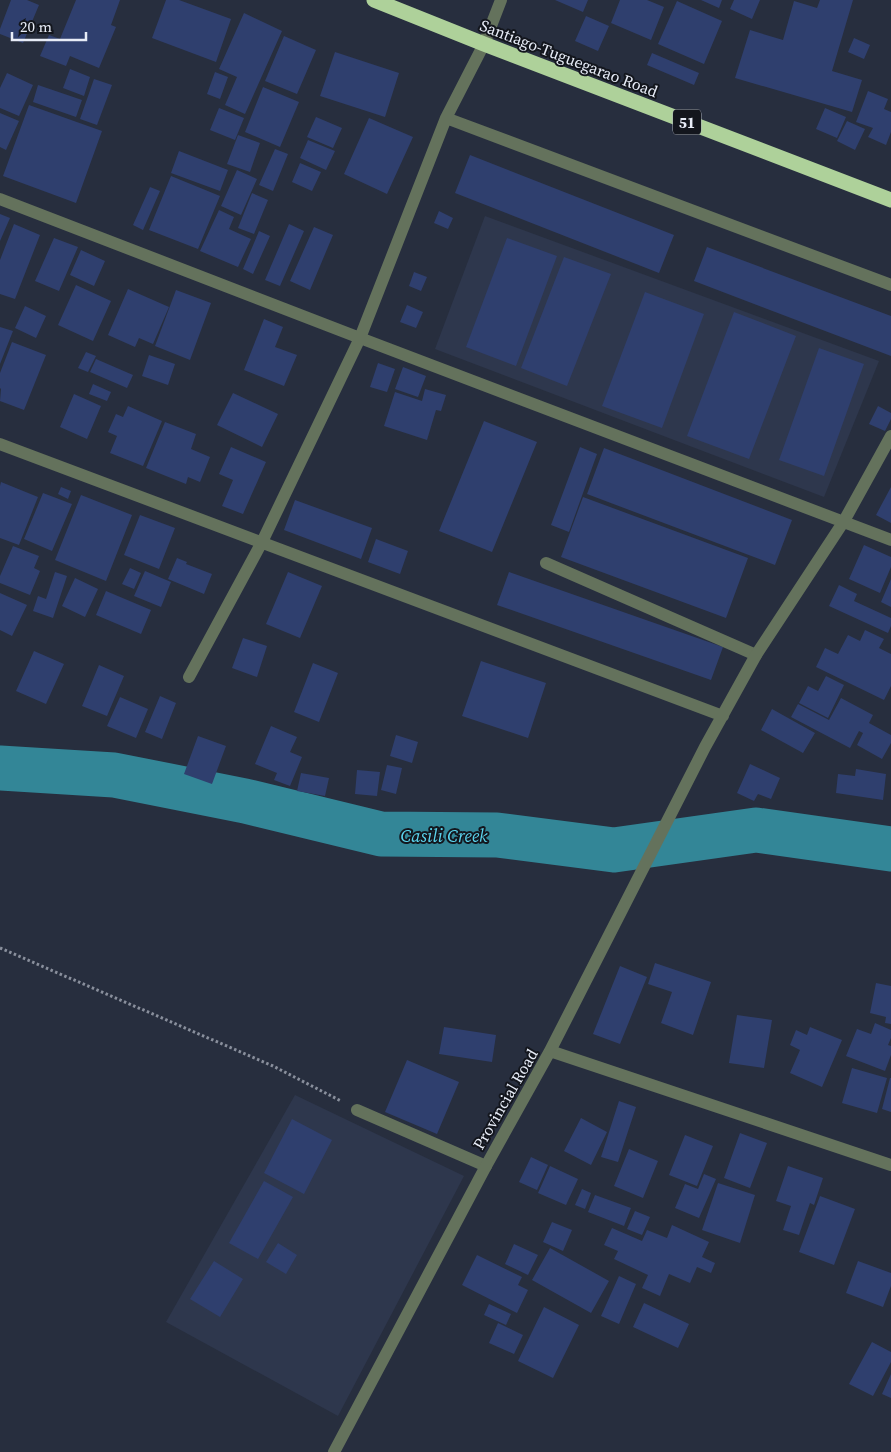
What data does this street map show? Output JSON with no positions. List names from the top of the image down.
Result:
{
  "streets": {
    "highway": ["Santiago-Tuguegarao Road", "51"],
    "street": ["Provincial Road"]
  },
  "water": ["Casili Creek"],
  "scale_bar": "20 m"
}
